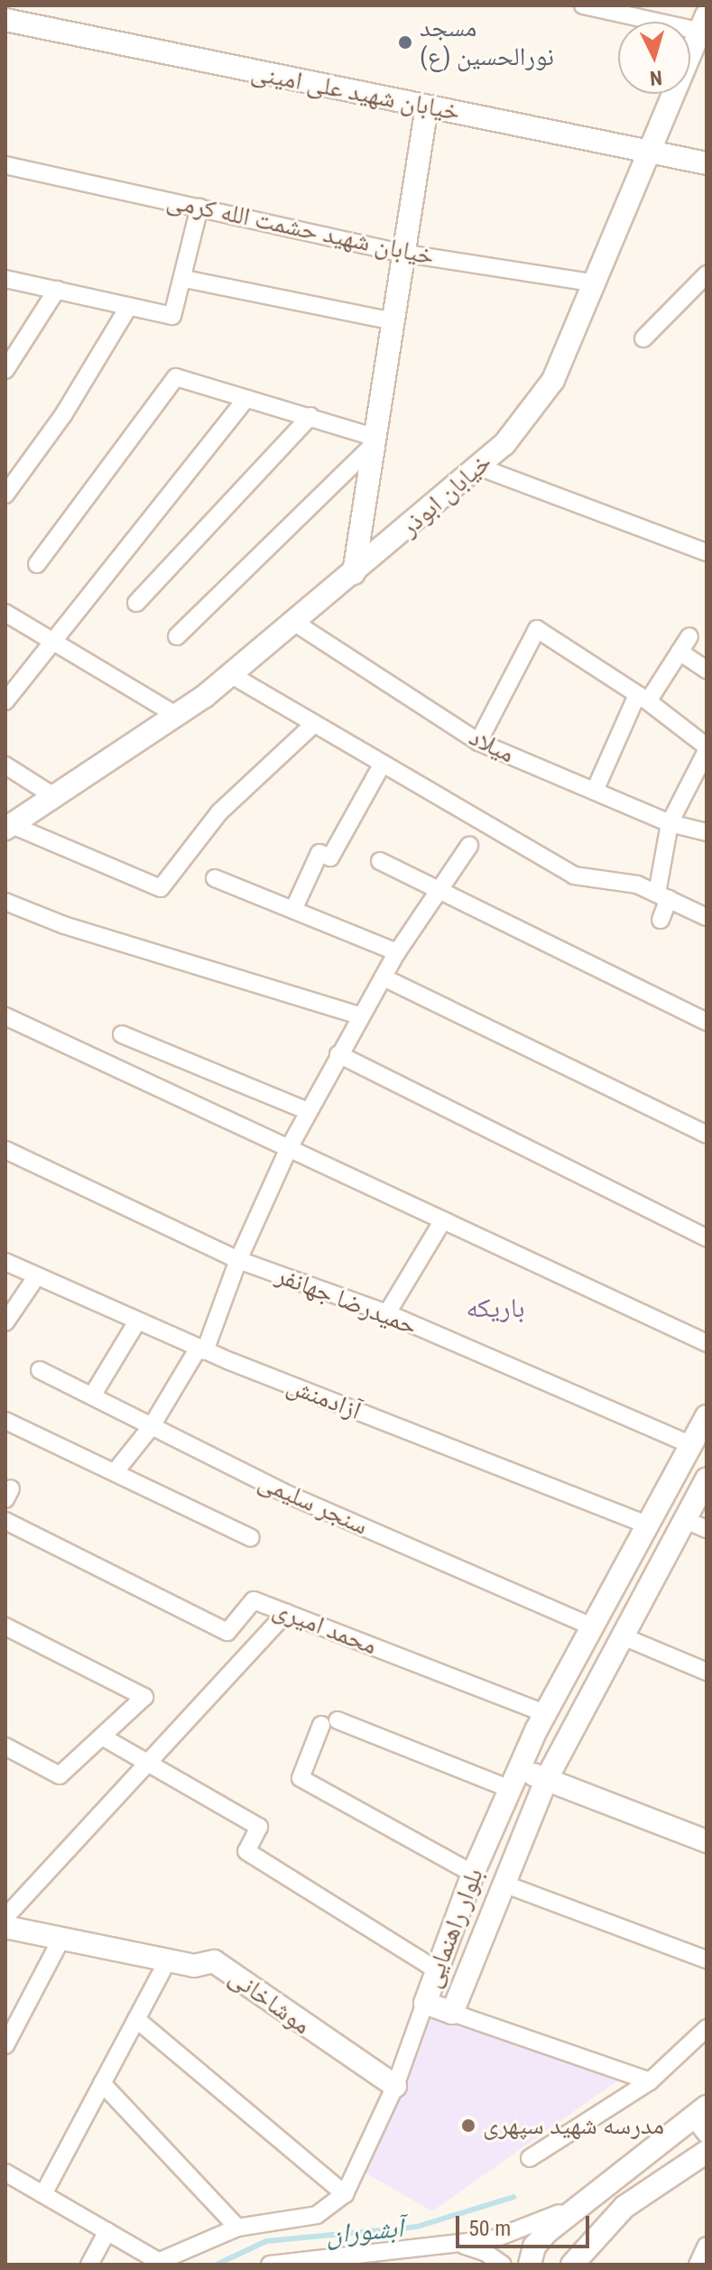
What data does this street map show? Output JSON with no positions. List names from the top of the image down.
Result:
{
  "streets": {
    "street": [
      "خیابان شهید علی امینی",
      "خیابان شهید حشمت الله کرمی",
      "خیابان ابوذر",
      "میلاد",
      "حمیدرضا جهانفر",
      "آزادمنش",
      "سنجر سلیمی",
      "محمد امیری",
      "بلوار راهنمایی",
      "موشاخانی"
    ]
  },
  "crossings": [
    ["خیابان شهید علی امینی", "خیابان ابوذر"],
    ["خیابان شهید حشمت الله کرمی", "خیابان ابوذر"],
    ["خیابان ابوذر", "میلاد"],
    ["حمیدرضا جهانفر", "بلوار راهنمایی"],
    ["آزادمنش", "بلوار راهنمایی"],
    ["سنجر سلیمی", "بلوار راهنمایی"],
    ["محمد امیری", "بلوار راهنمایی"]
  ],
  "districts": ["باریکه"],
  "water": ["آبشوران"],
  "places": ["مسجد نورالحسین (ع)", "مدرسه شهید سپهری"],
  "scale_bar": "50 m",
  "north": "bottom"
}
